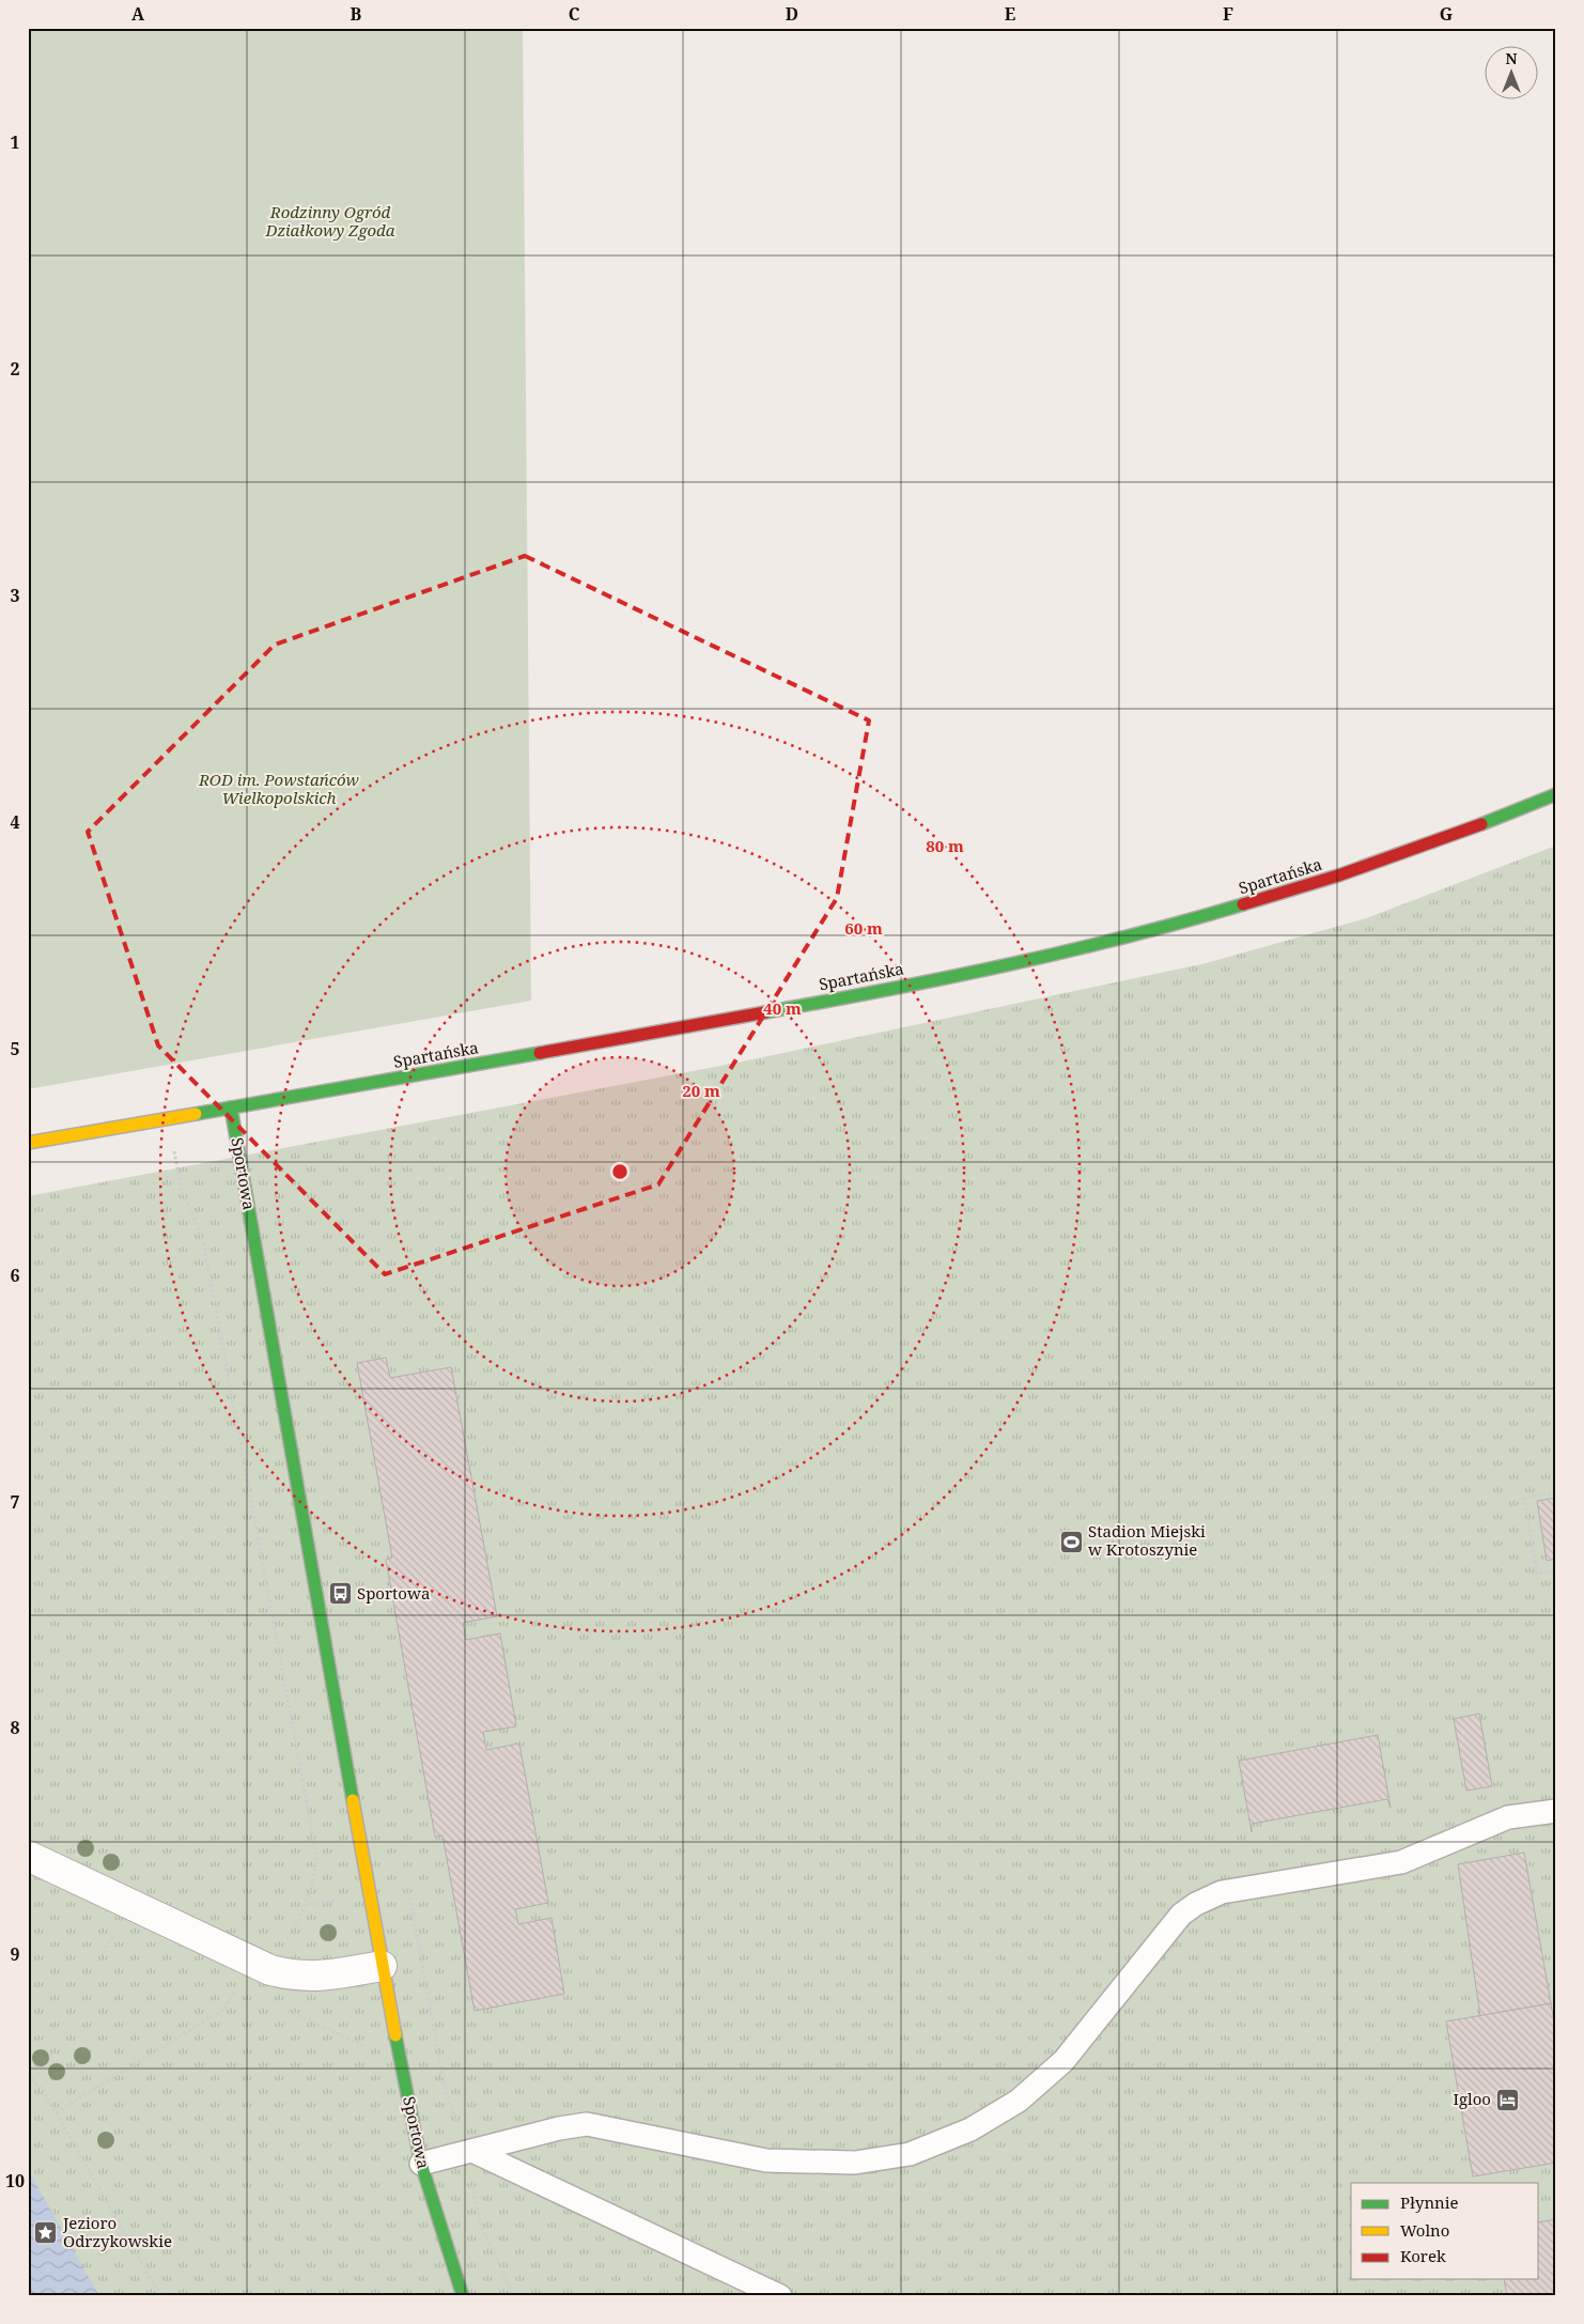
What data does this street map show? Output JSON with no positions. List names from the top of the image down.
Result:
{
  "streets": {
    "street": ["Spartańska", "Sportowa"]
  },
  "crossings": [
    ["Spartańska", "Sportowa"]
  ],
  "parks": ["Rodzinny Ogród Działkowy Zgoda", "ROD im. Powstańców Wielkopolskich"],
  "places": {
    "sports": ["Stadion Miejski w Krotoszynie"],
    "bus stop": ["Sportowa"],
    "hotel": ["Igloo"],
    "place": ["Jezioro Odrzykowskie"]
  },
  "legend": ["Płynnie", "Wolno", "Korek"],
  "north": "top",
  "grid": {
    "columns": [
      "A",
      "B",
      "C",
      "D",
      "E",
      "F",
      "G"
    ],
    "rows": [
      "1",
      "2",
      "3",
      "4",
      "5",
      "6",
      "7",
      "8",
      "9",
      "10"
    ]
  },
  "rings": [
    "80 m",
    "60 m",
    "40 m",
    "20 m"
  ]
}
